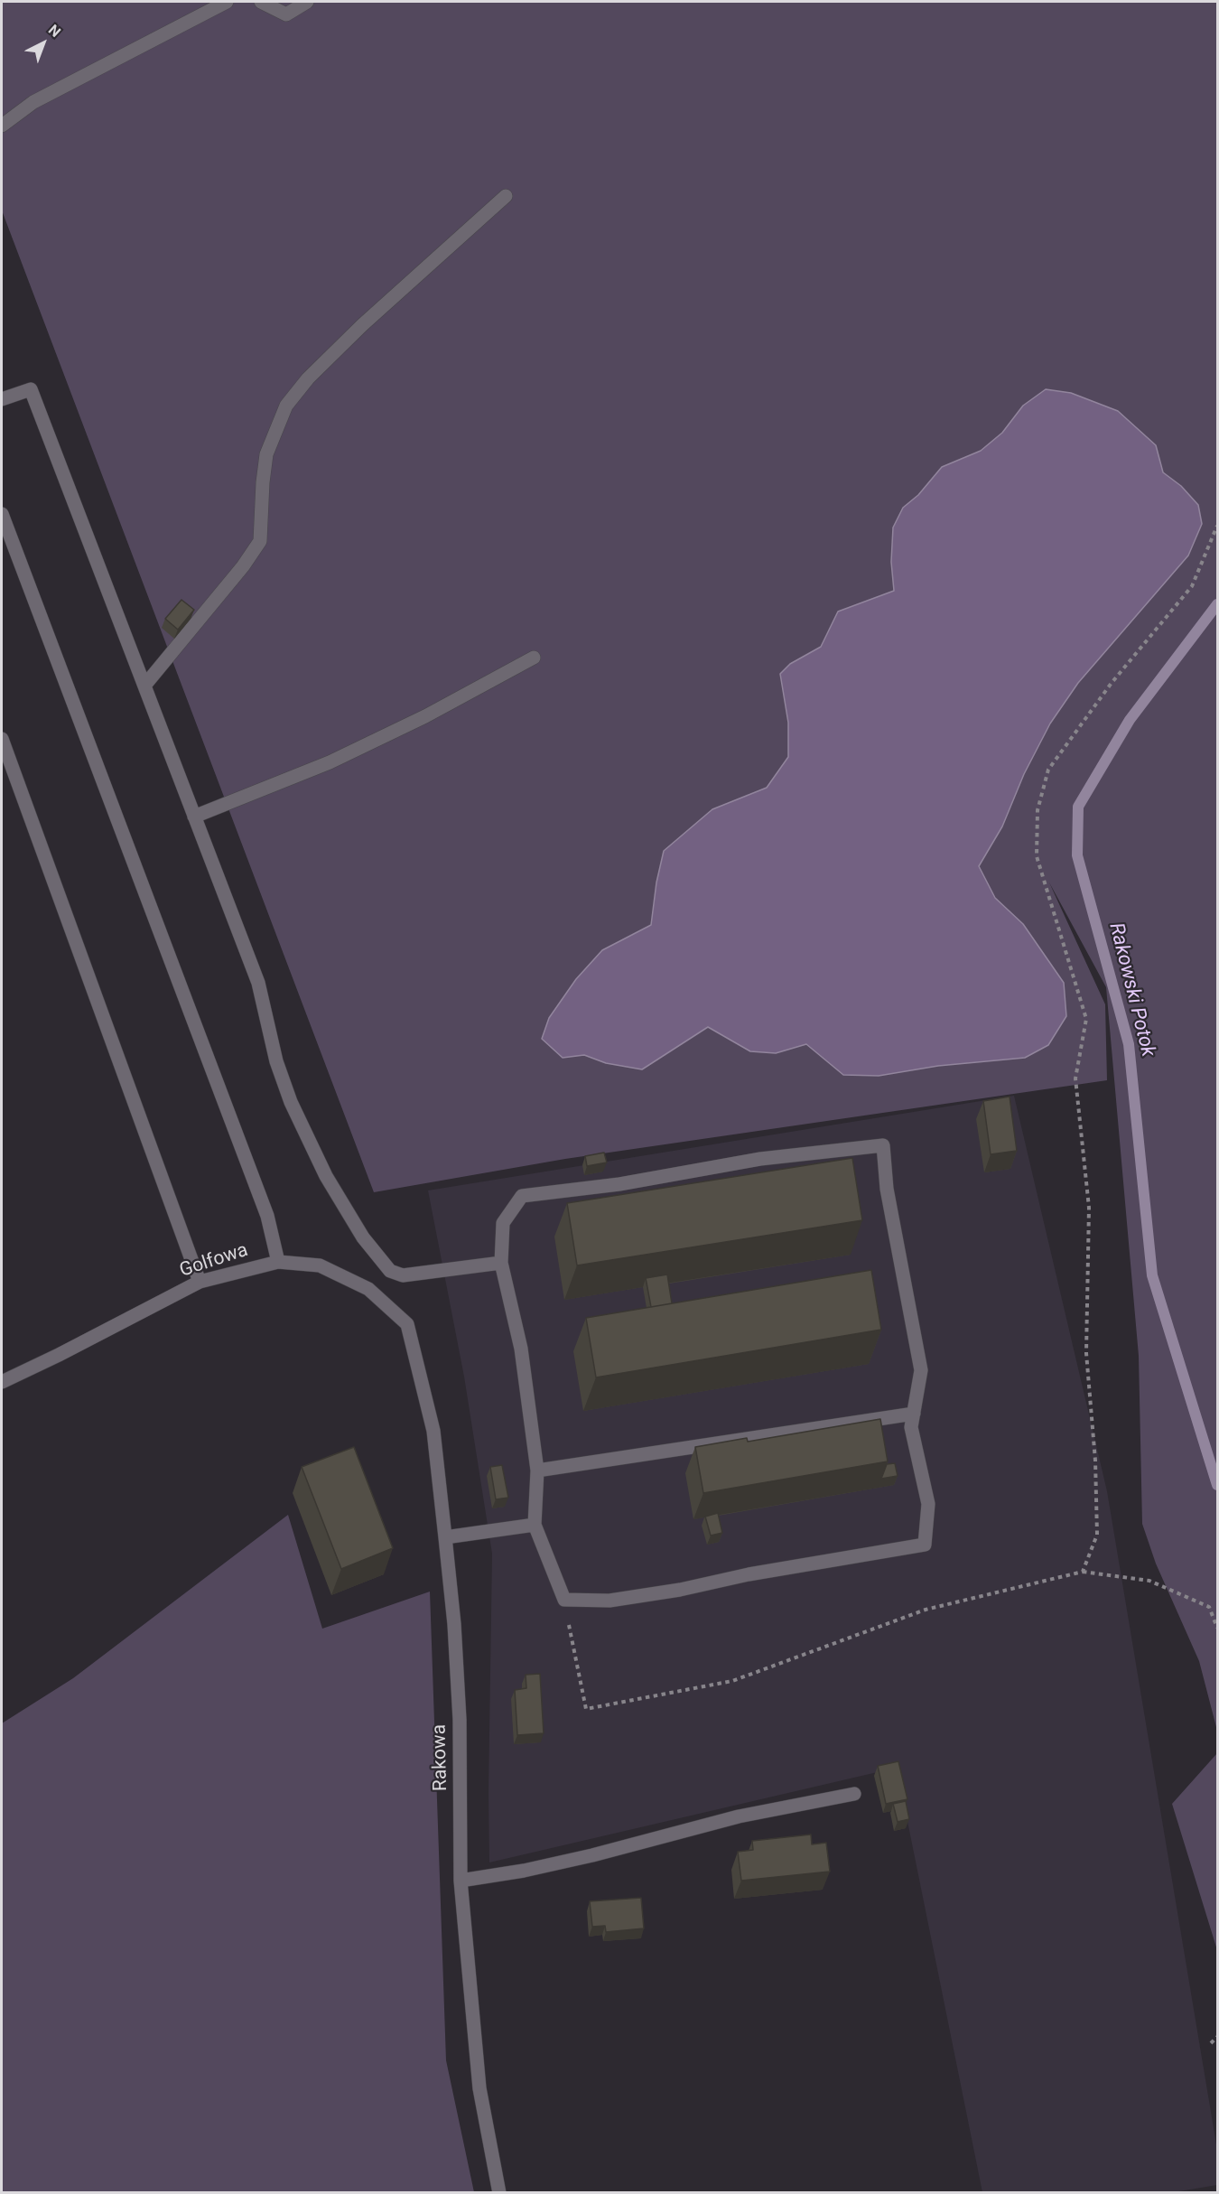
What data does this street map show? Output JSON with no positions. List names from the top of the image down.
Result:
{
  "streets": {
    "lane": ["Golfowa", "Rakowa"]
  },
  "crossings": [
    ["Golfowa", "Rakowa"]
  ],
  "water": ["Rakowski Potok"],
  "north": "top right"
}
